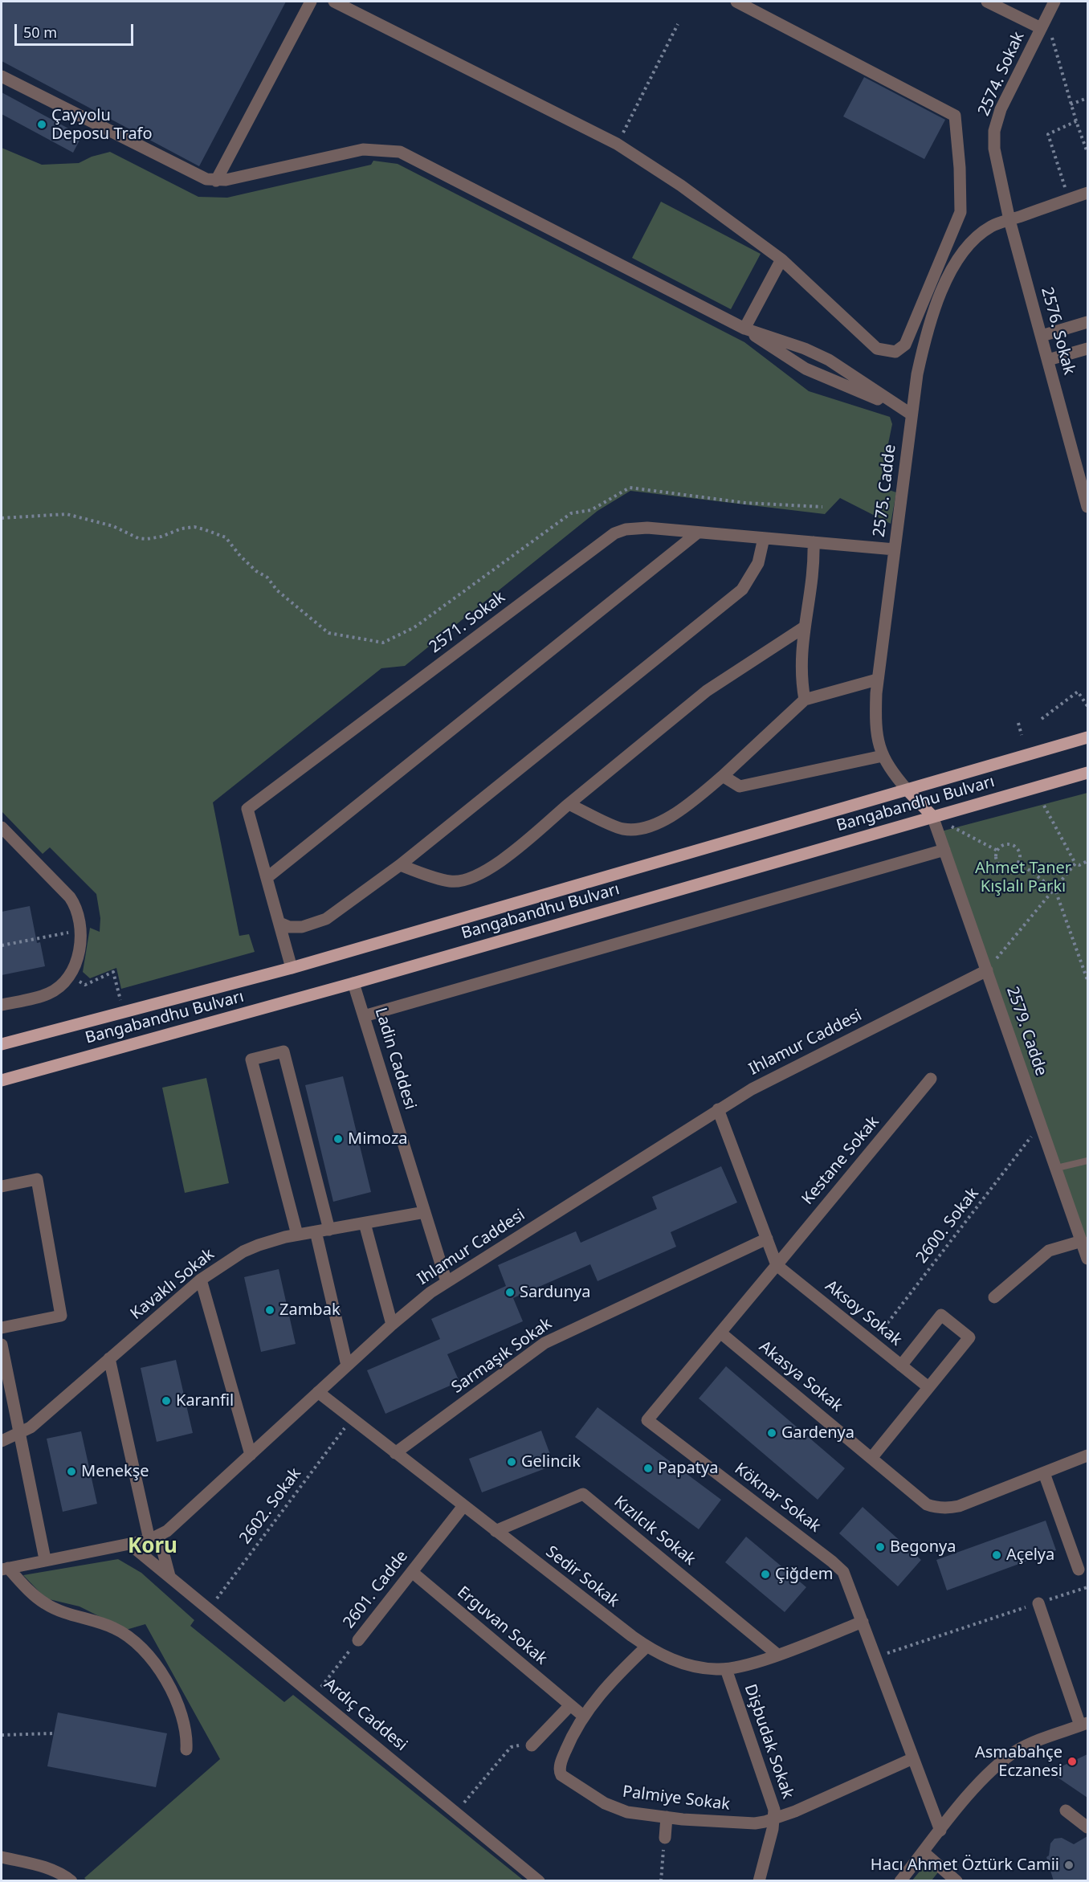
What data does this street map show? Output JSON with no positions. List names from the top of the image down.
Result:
{
  "streets": {
    "main road": ["Bangabandhu Bulvarı"],
    "street": [
      "2574. Sokak",
      "2576. Sokak",
      "2575. Cadde",
      "2571. Sokak",
      "2579. Cadde",
      "Ihlamur Caddesi",
      "Ladin Caddesi",
      "Kestane Sokak",
      "Kavaklı Sokak",
      "Aksoy Sokak",
      "Sarmaşık Sokak",
      "Akasya Sokak",
      "Köknar Sokak",
      "Kızılcık Sokak",
      "Sedir Sokak",
      "2601. Cadde",
      "Erguvan Sokak",
      "Ardıç Caddesi",
      "Dişbudak Sokak",
      "Palmiye Sokak"
    ],
    "path": ["2600. Sokak", "2602. Sokak"]
  },
  "crossings": [
    ["2574. Sokak", "2576. Sokak"],
    ["2574. Sokak", "2575. Cadde"],
    ["2576. Sokak", "2575. Cadde"],
    ["2575. Cadde", "2571. Sokak"],
    ["2575. Cadde", "Bangabandhu Bulvarı"],
    ["2571. Sokak", "Bangabandhu Bulvarı"],
    ["Bangabandhu Bulvarı", "2579. Cadde"],
    ["Bangabandhu Bulvarı", "Ladin Caddesi"],
    ["2579. Cadde", "Ihlamur Caddesi"],
    ["2579. Cadde", "2600. Sokak"],
    ["Ihlamur Caddesi", "Ladin Caddesi"],
    ["Ihlamur Caddesi", "Sedir Sokak"],
    ["Ihlamur Caddesi", "Ardıç Caddesi"],
    ["Ladin Caddesi", "Kavaklı Sokak"],
    ["Kestane Sokak", "Aksoy Sokak"],
    ["Kestane Sokak", "Köknar Sokak"],
    ["2600. Sokak", "Aksoy Sokak"],
    ["Aksoy Sokak", "Köknar Sokak"],
    ["Sarmaşık Sokak", "Sedir Sokak"],
    ["Akasya Sokak", "Köknar Sokak"],
    ["Köknar Sokak", "Sedir Sokak"],
    ["Köknar Sokak", "Palmiye Sokak"],
    ["2602. Sokak", "Sedir Sokak"],
    ["2602. Sokak", "Ardıç Caddesi"],
    ["Kızılcık Sokak", "Sedir Sokak"],
    ["Sedir Sokak", "2601. Cadde"],
    ["Sedir Sokak", "Dişbudak Sokak"],
    ["Sedir Sokak", "Palmiye Sokak"],
    ["2601. Cadde", "Erguvan Sokak"],
    ["2601. Cadde", "Ardıç Caddesi"],
    ["Erguvan Sokak", "Palmiye Sokak"],
    ["Dişbudak Sokak", "Palmiye Sokak"]
  ],
  "districts": ["Koru"],
  "parks": ["Ahmet Taner Kışlalı Parkı"],
  "places": [
    "Çayyolu Deposu Trafo",
    "Mimoza",
    "Sardunya",
    "Zambak",
    "Karanfil",
    "Gardenya",
    "Gelincik",
    "Papatya",
    "Menekşe",
    "Begonya",
    "Açelya",
    "Çiğdem",
    "Asmabahçe Eczanesi",
    "Hacı Ahmet Öztürk Camii"
  ],
  "scale_bar": "50 m"
}
